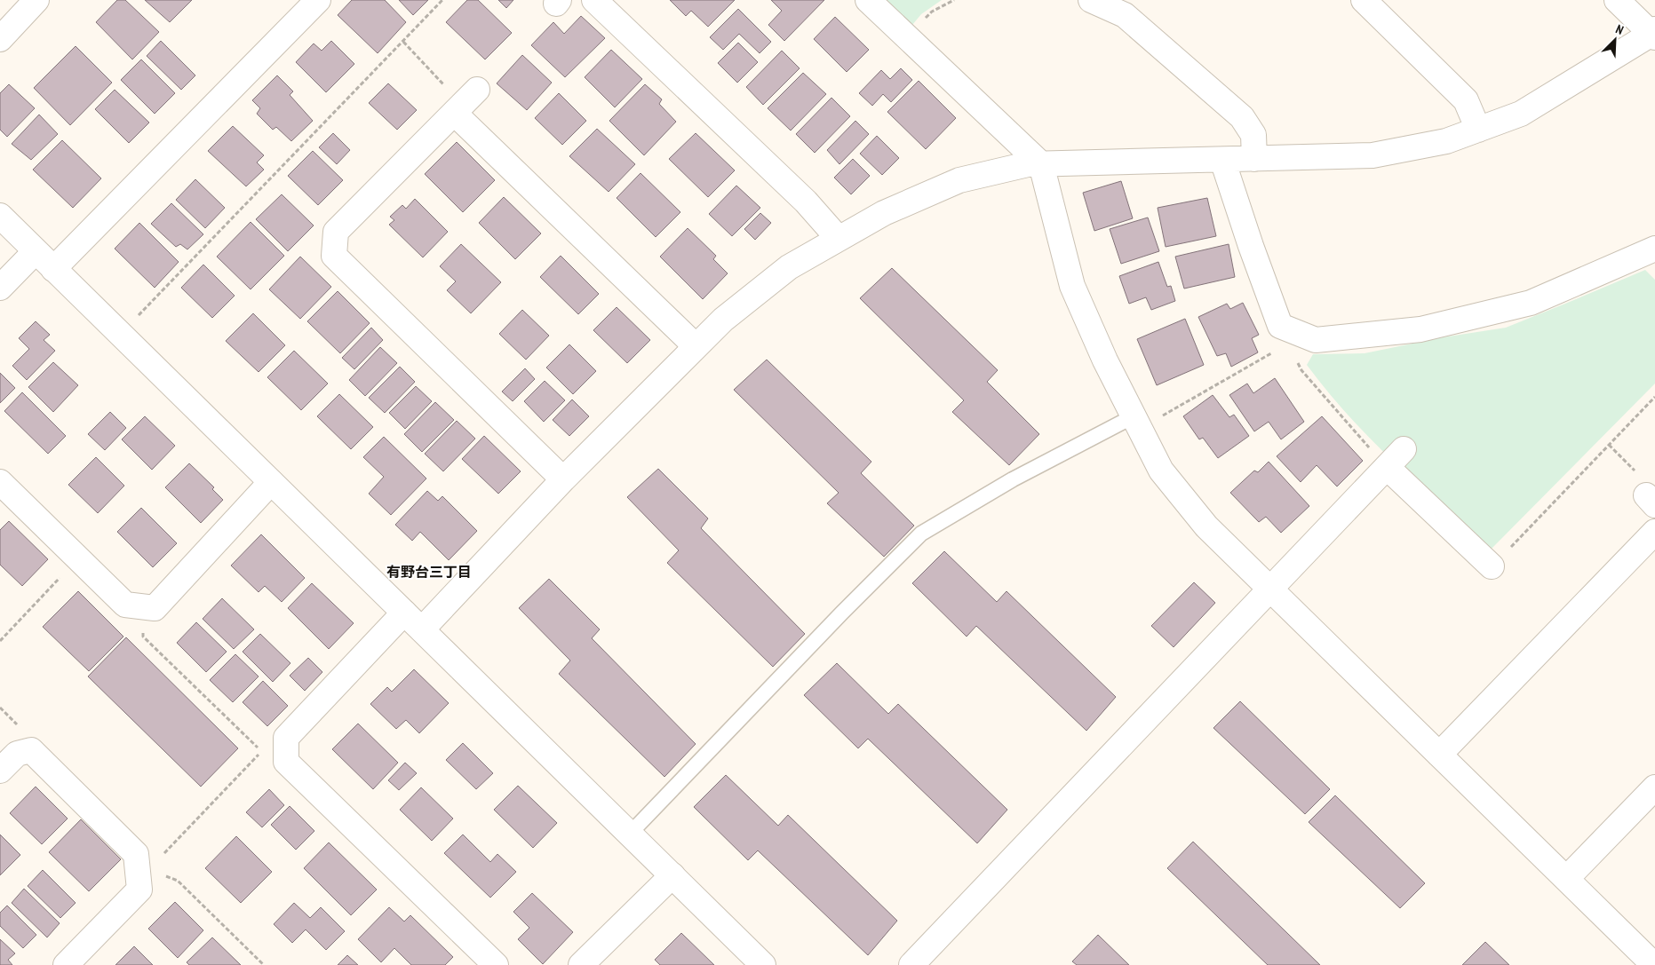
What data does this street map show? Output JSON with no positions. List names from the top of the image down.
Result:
{
  "districts": ["有野台三丁目"],
  "north": "top right"
}
